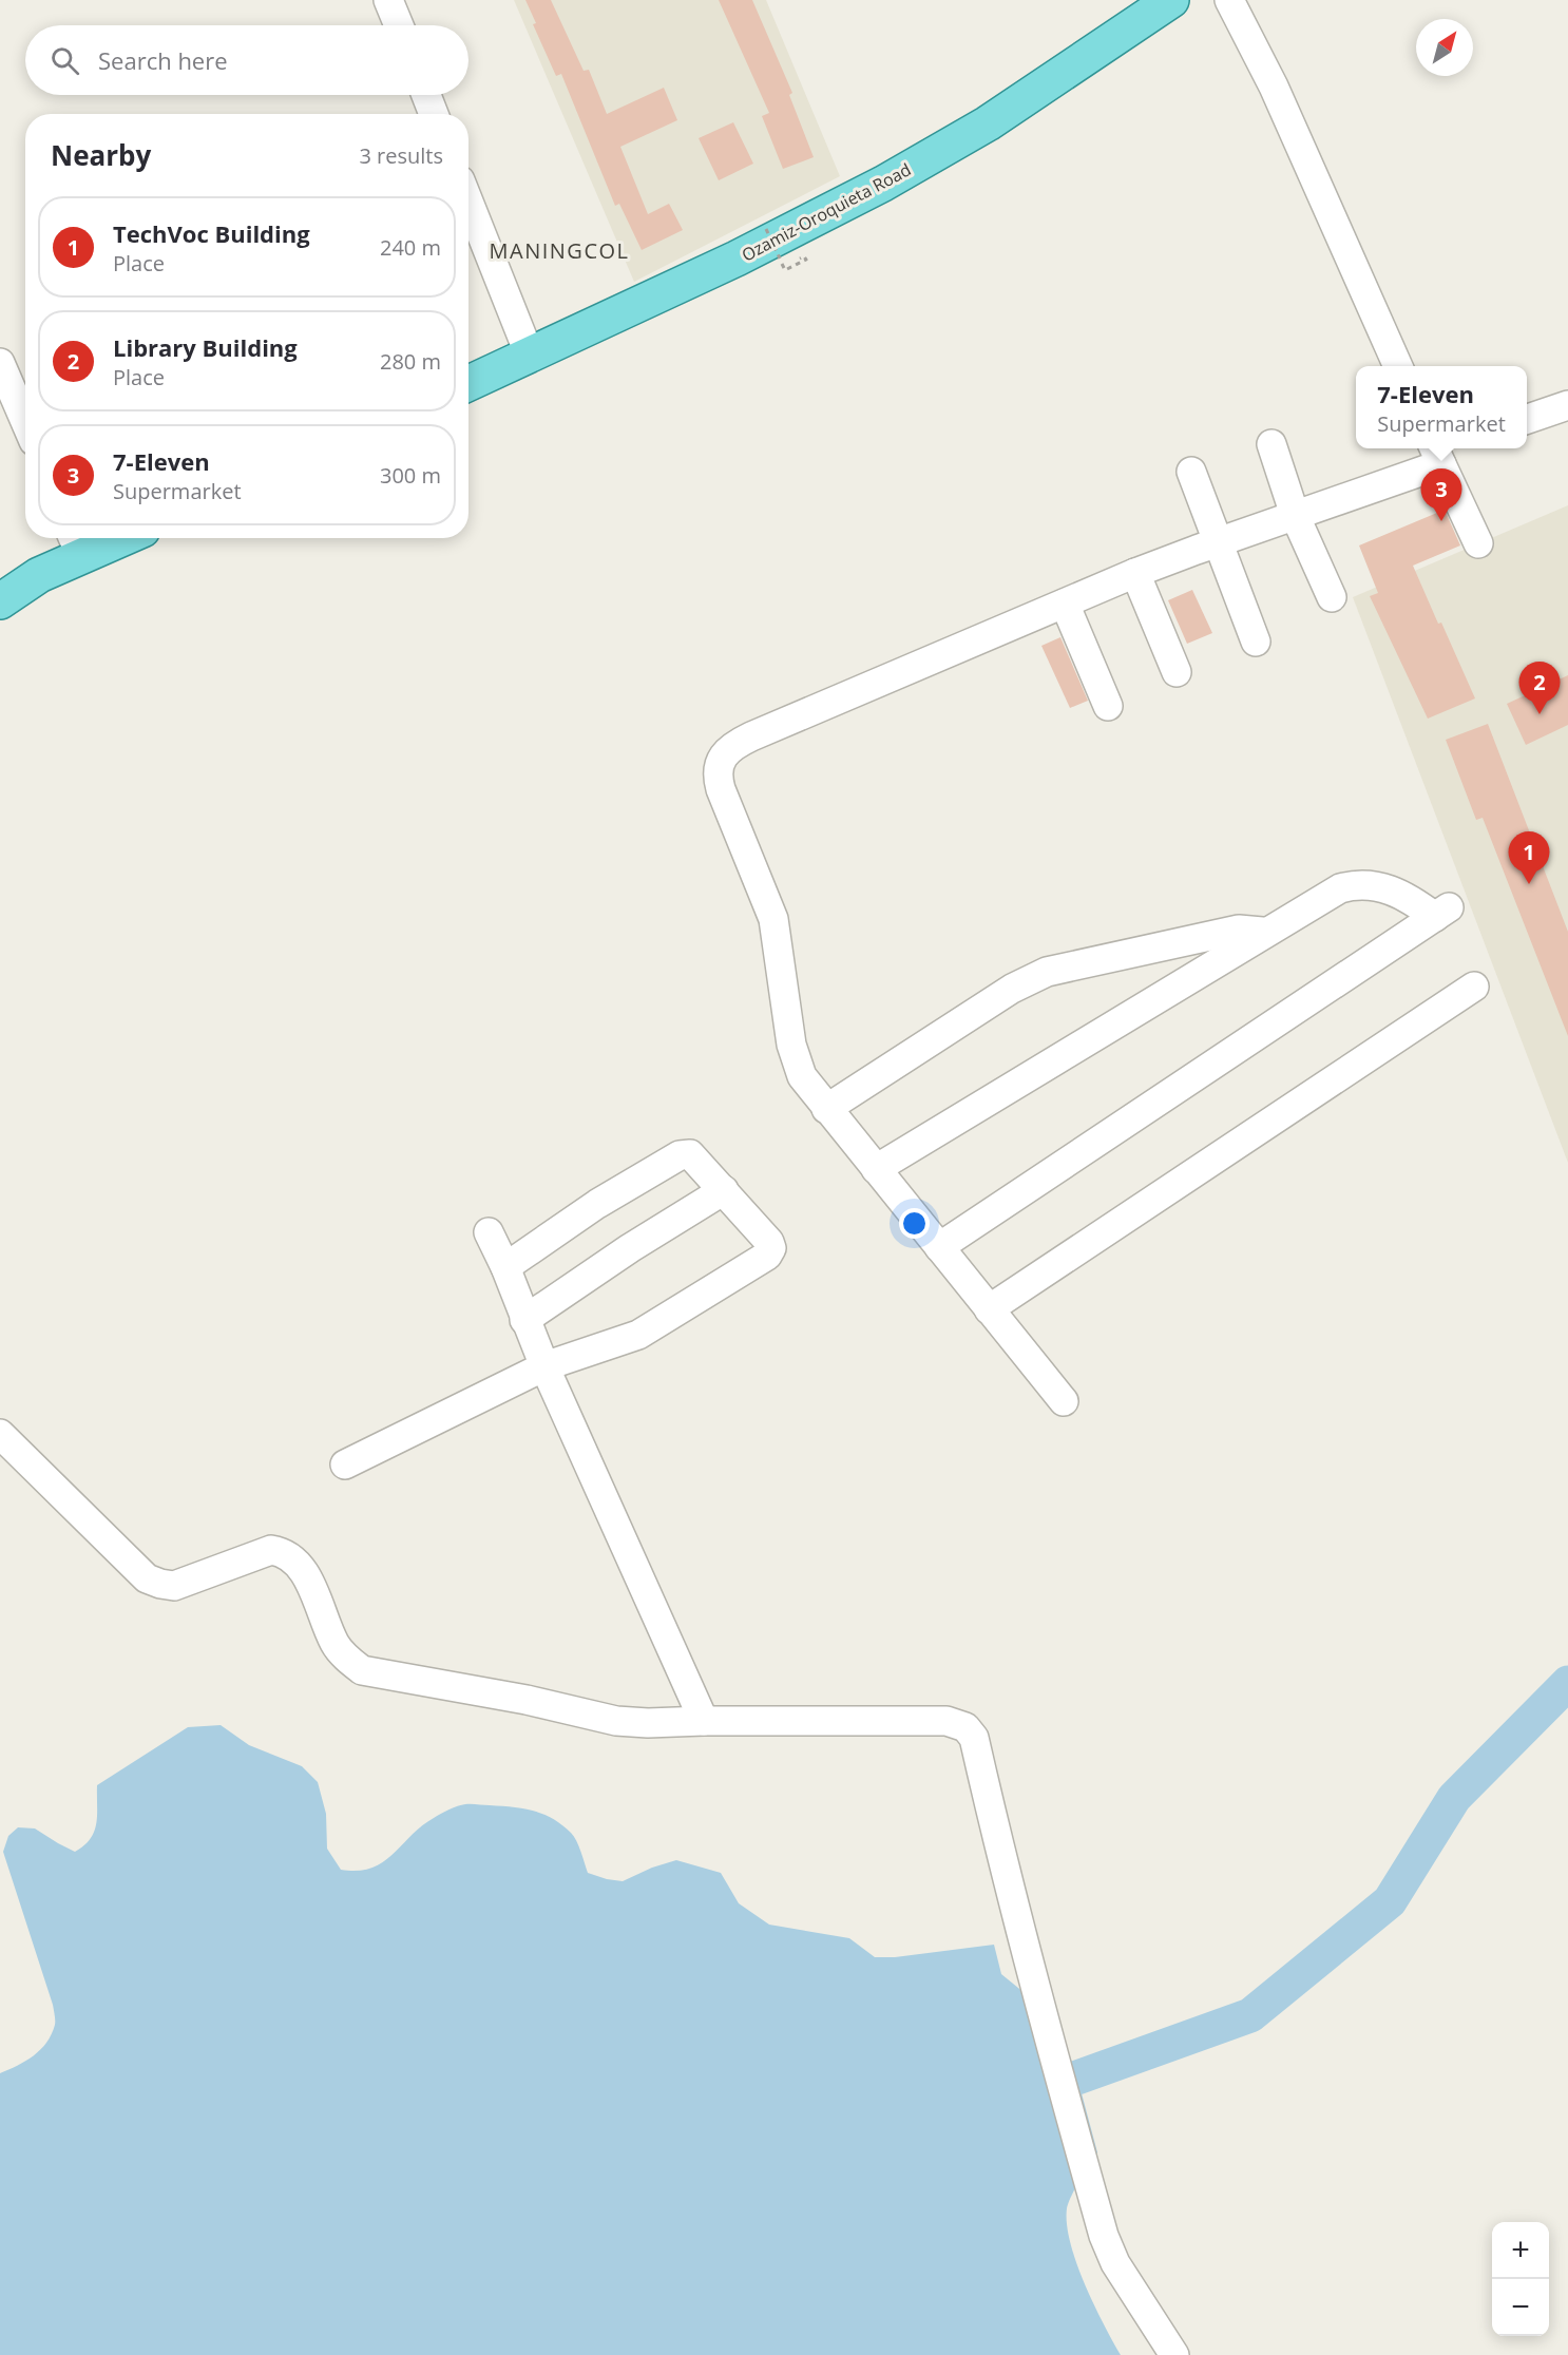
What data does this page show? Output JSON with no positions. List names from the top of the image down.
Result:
{
  "streets": {
    "main road": ["Ozamiz-Oroquieta Road"]
  },
  "districts": ["MANINGCOL"],
  "north": "top right",
  "page": {
    "search": "Search here",
    "heading": ["Nearby", "3 results"],
    "list": [
      {
        "mark": "1",
        "name": "TechVoc Building",
        "note": "Place",
        "value": "240 m"
      },
      {
        "mark": "2",
        "name": "Library Building",
        "note": "Place",
        "value": "280 m"
      },
      {
        "mark": "3",
        "name": "7-Eleven",
        "note": "Supermarket",
        "value": "300 m"
      }
    ],
    "popup": ["7-Eleven", "Supermarket"],
    "pins": ["3", "2", "1"],
    "map_buttons": ["+", "−"]
  }
}
